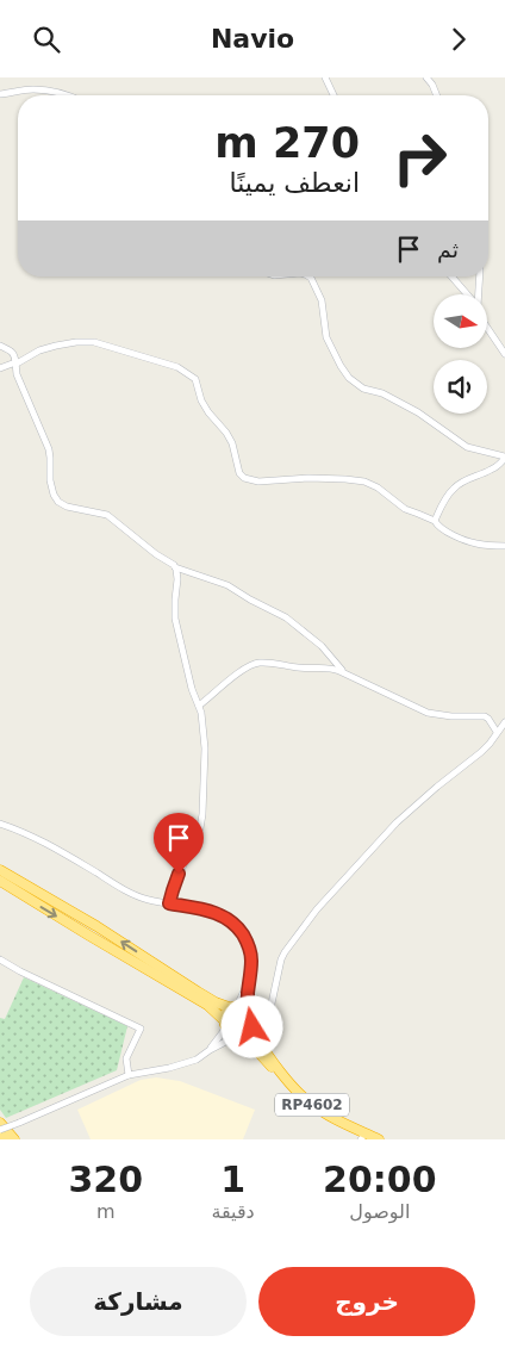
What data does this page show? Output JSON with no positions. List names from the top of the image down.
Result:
{
  "streets": {
    "highway": ["RP4602"]
  },
  "north": "right",
  "page": {
    "header": "Navio",
    "turn": ["270 m", "انعطف يمينًا"],
    "then": "ثم",
    "eta": [
      "20:00",
      "الوصول",
      "1",
      "دقيقة",
      "320",
      "m"
    ],
    "buttons": ["خروج", "مشاركة"]
  }
}
